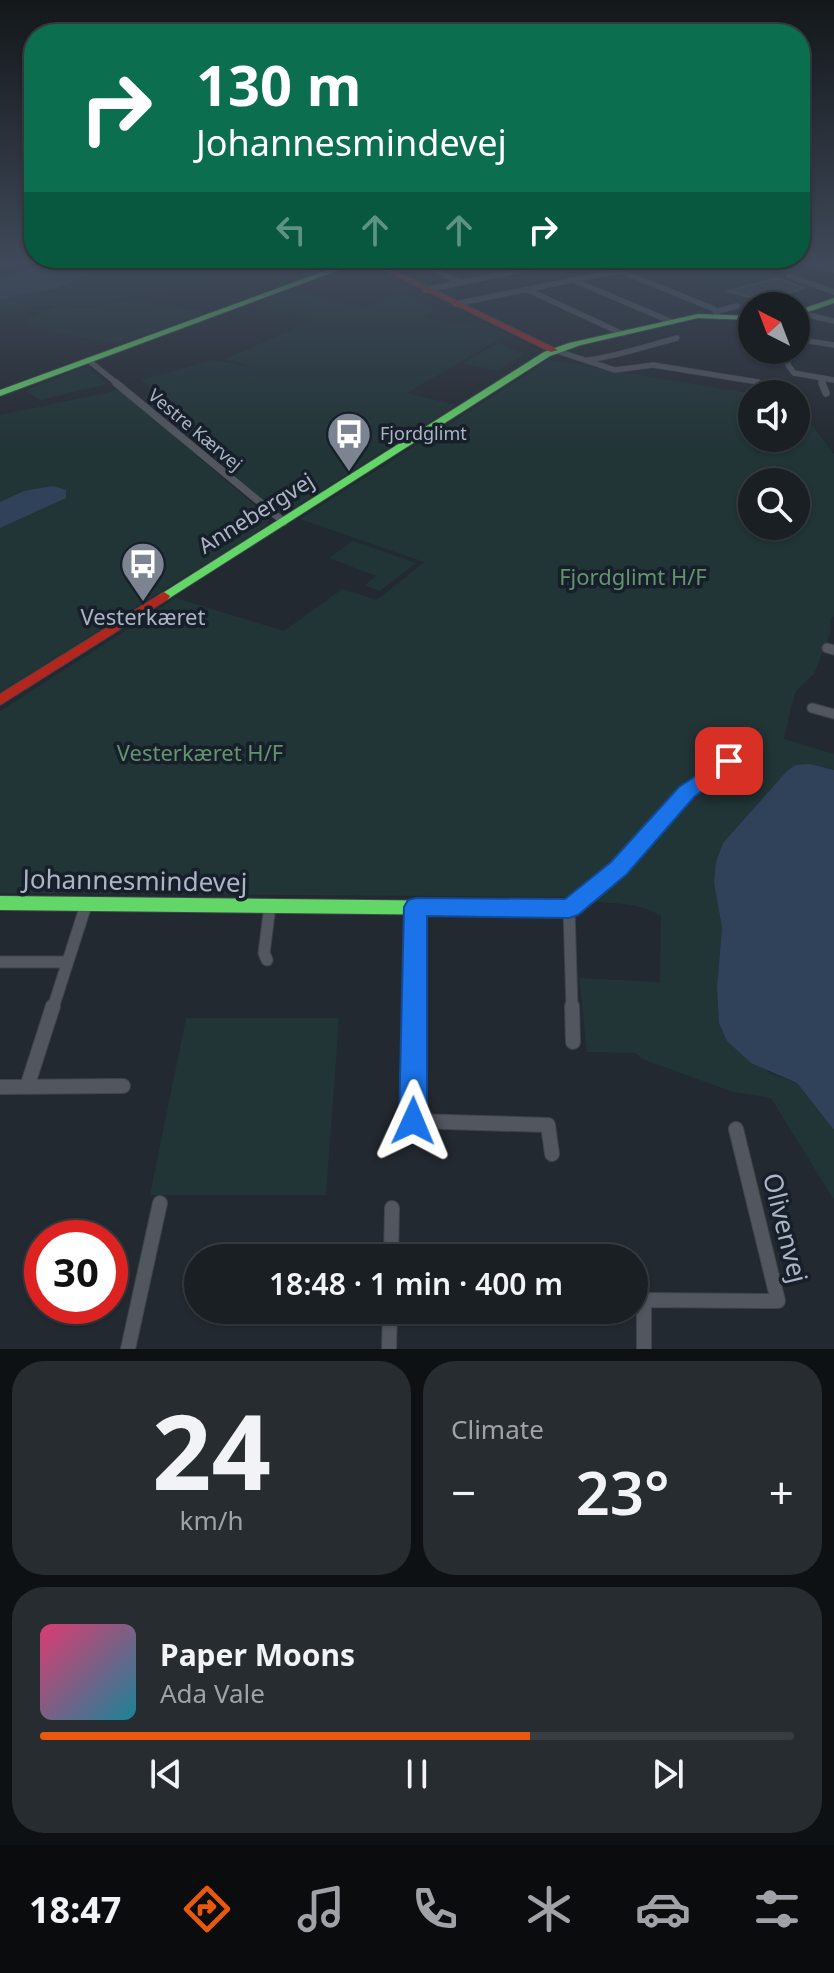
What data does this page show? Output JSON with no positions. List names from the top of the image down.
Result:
{
  "streets": {
    "street": [
      "Vestre Kærvej",
      "Annebergvej",
      "Johannesmindevej",
      "Olivenvej"
    ]
  },
  "crossings": [
    ["Vestre Kærvej", "Annebergvej"]
  ],
  "parks": ["Fjordglimt H/F", "Vesterkæret H/F"],
  "places": {
    "bus stop": ["Fjordglimt", "Vesterkæret"]
  },
  "north": "top left",
  "page": {
    "turn": ["130 m", "Johannesmindevej"],
    "limit": "30",
    "trip": "18:48 · 1 min · 400 m",
    "tile": [
      ["24", "km/h"],
      "Climate"
    ],
    "heat": ["−", "23°", "+"],
    "song": ["Paper Moons", "Ada Vale"],
    "tabs": "18:47"
  }
}
